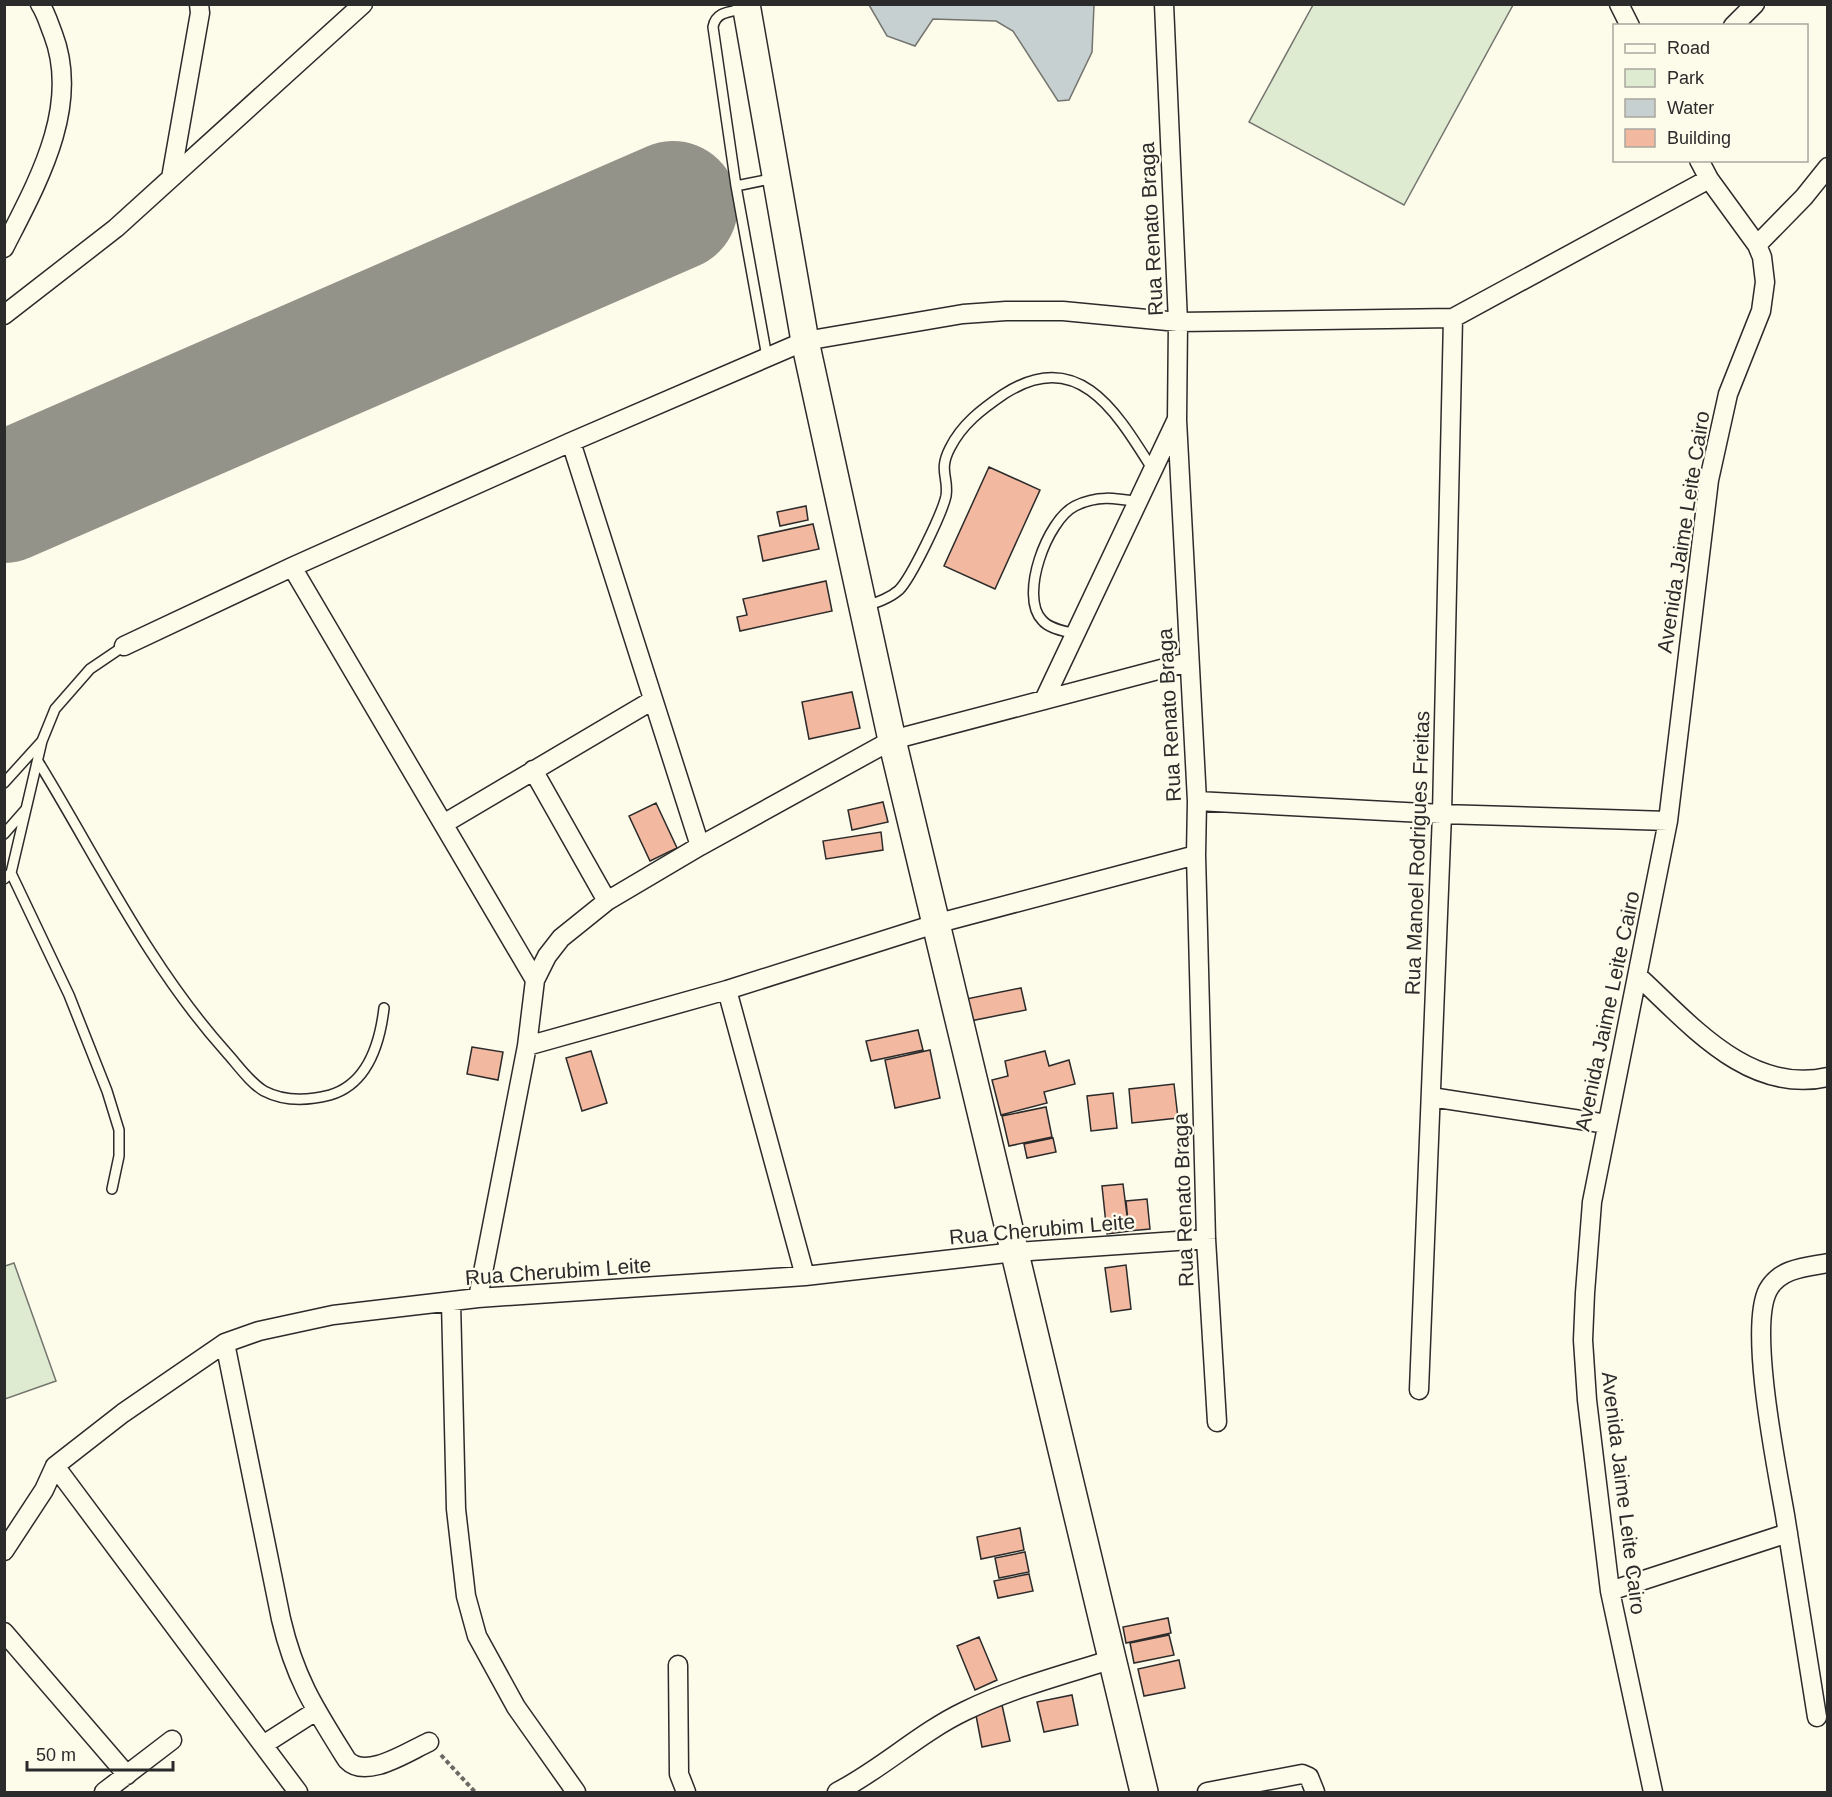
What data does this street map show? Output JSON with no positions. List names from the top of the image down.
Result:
{
  "streets": {
    "street": [
      "Rua Renato Braga",
      "Avenida Jaime Leite Cairo",
      "Rua Manoel Rodrigues Freitas",
      "Rua Cherubim Leite"
    ]
  },
  "crossings": [
    ["Rua Renato Braga", "Rua Cherubim Leite"]
  ],
  "legend": [
    "Road",
    "Park",
    "Water",
    "Building"
  ],
  "scale_bar": "50 m"
}
